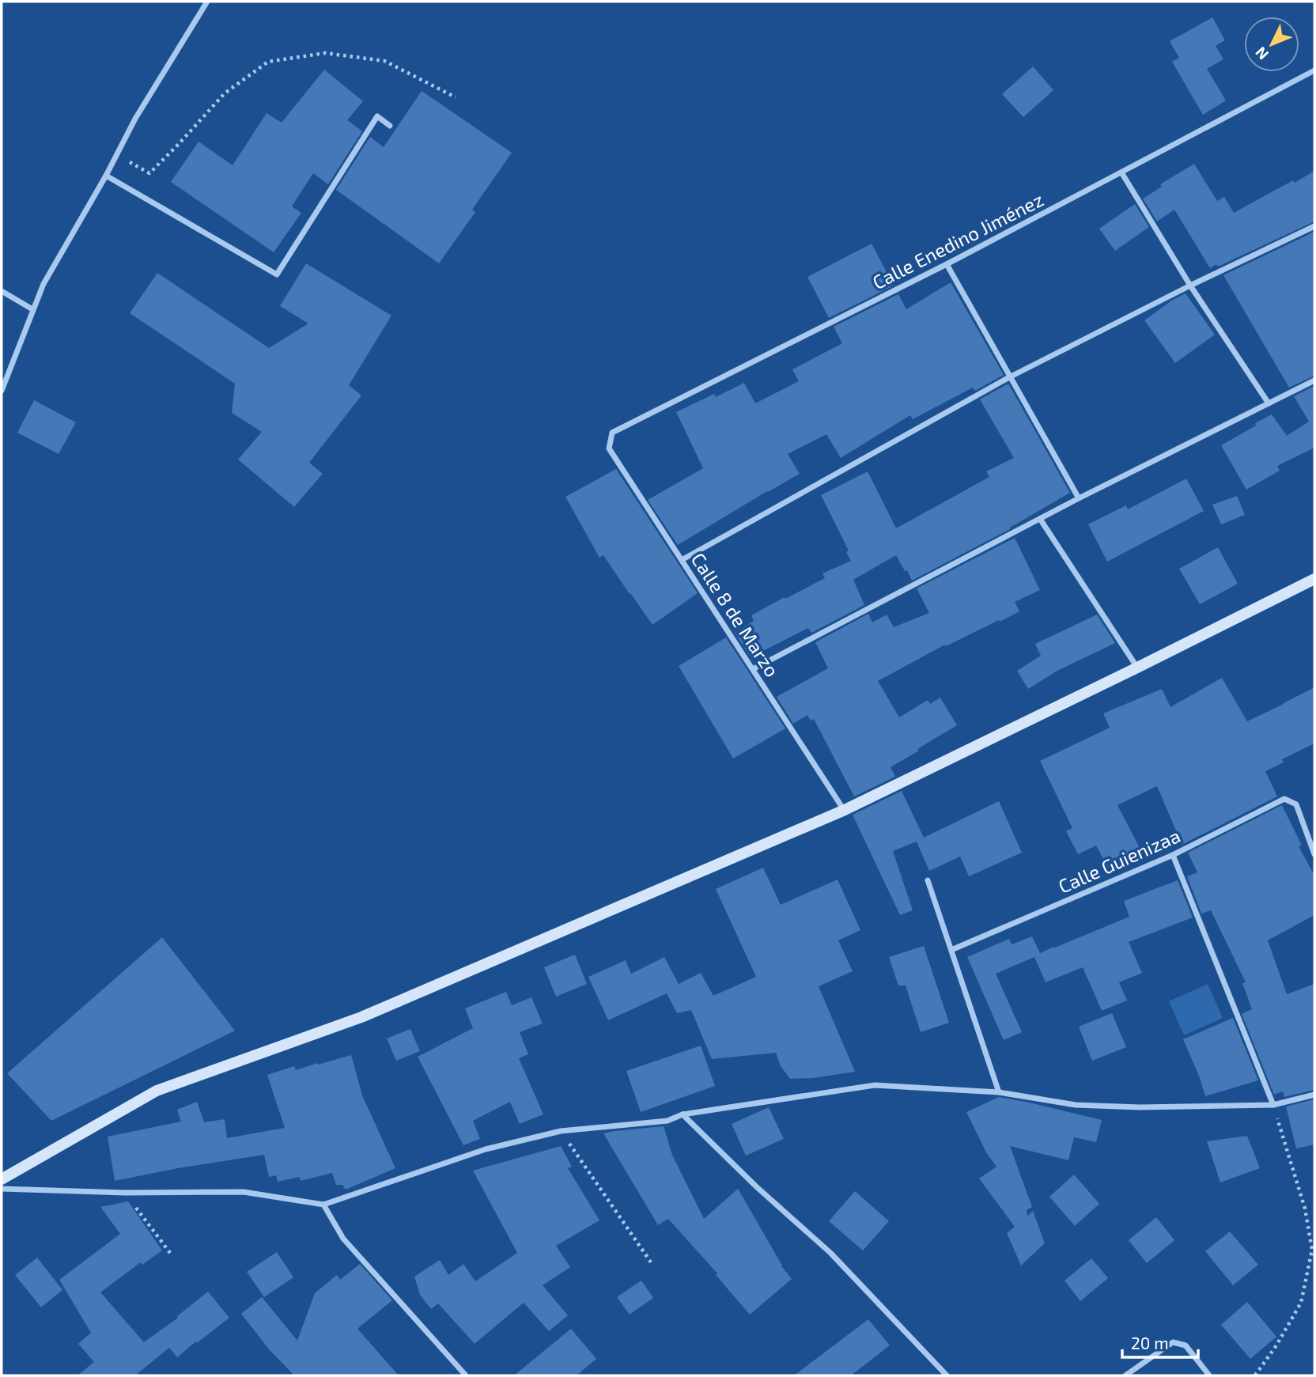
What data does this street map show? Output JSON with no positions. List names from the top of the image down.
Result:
{
  "streets": {
    "street": ["Calle Enedino Jiménez", "Calle 8 de Marzo", "Calle Guienizaa"]
  },
  "crossings": [
    ["Calle Enedino Jiménez", "Calle 8 de Marzo"]
  ],
  "scale_bar": "20 m",
  "north": "bottom left"
}
